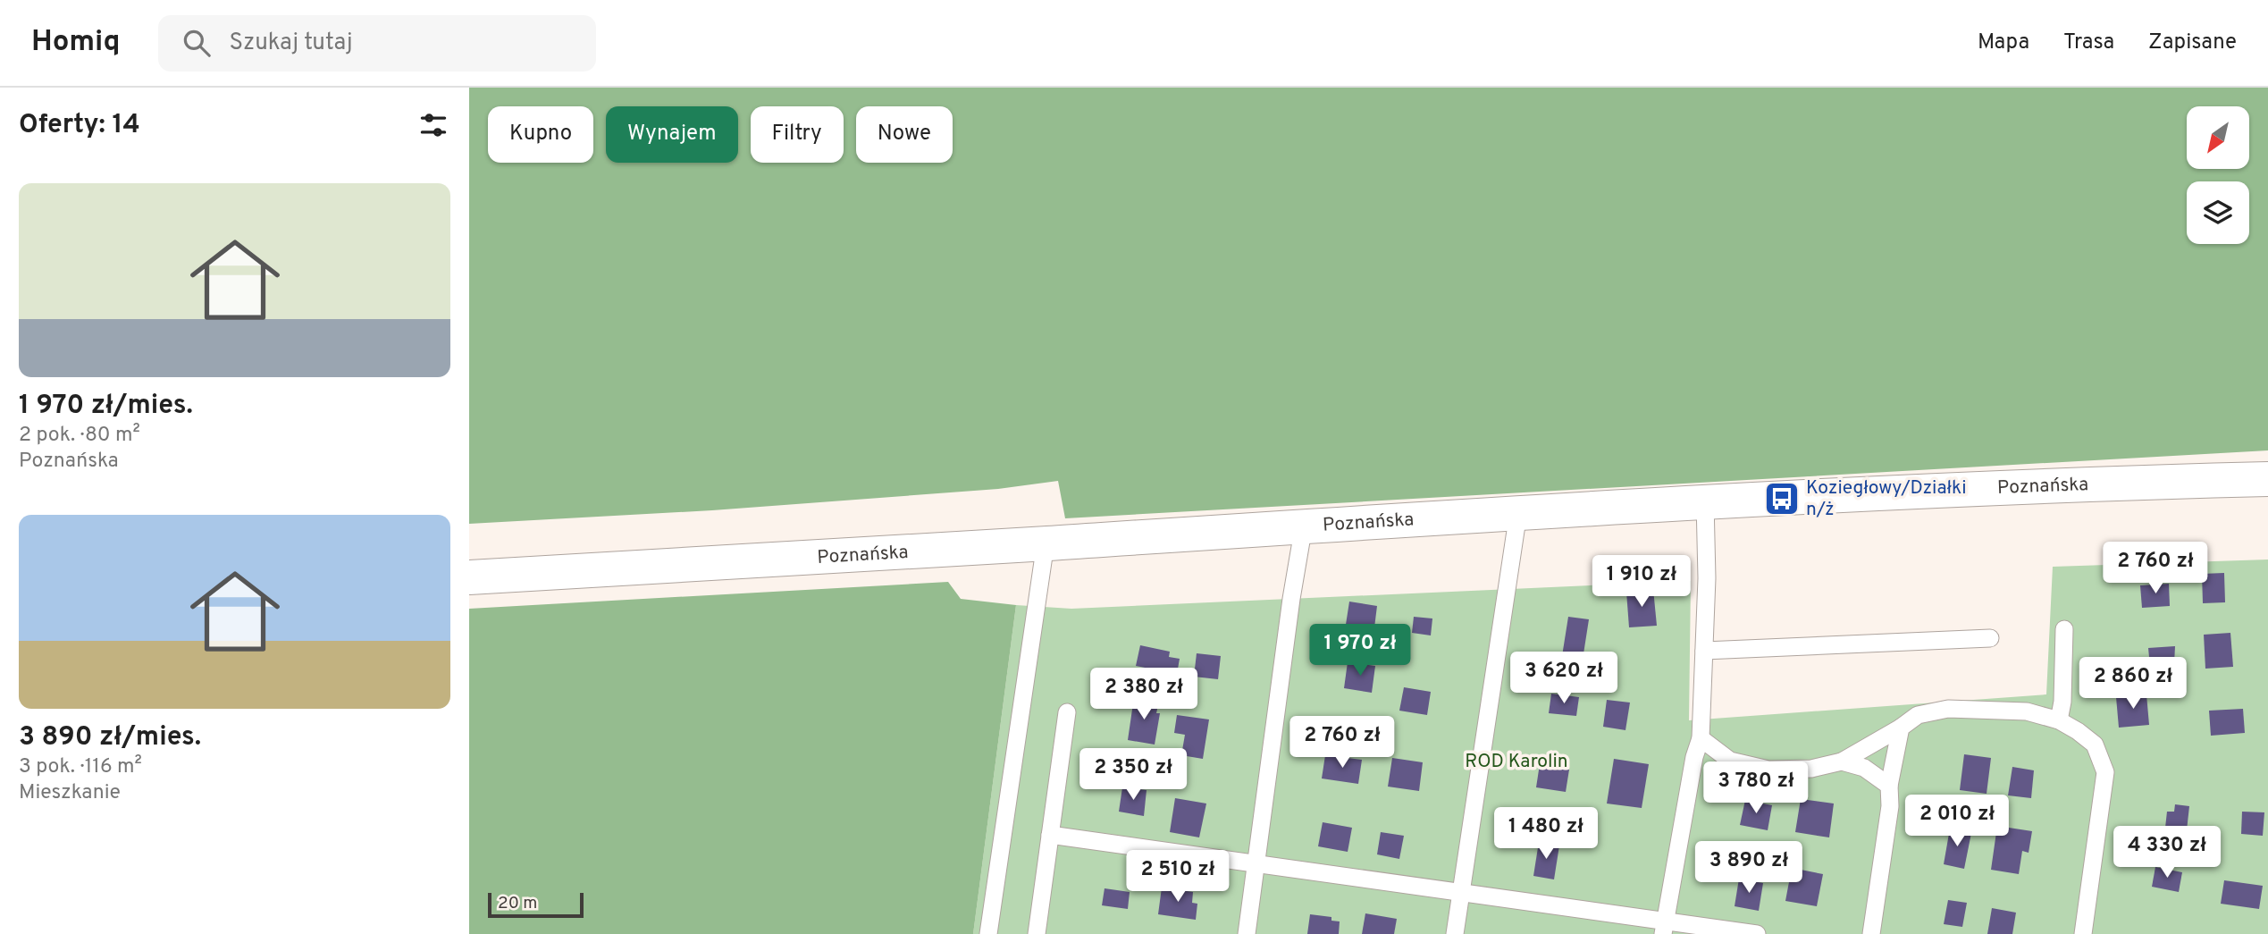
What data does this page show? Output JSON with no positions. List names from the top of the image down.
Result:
{
  "streets": {
    "street": ["Poznańska"]
  },
  "parks": ["ROD Karolin"],
  "places": {
    "bus stop": ["Koziegłowy/Działki n/ż"]
  },
  "scale_bar": "20 m",
  "north": "bottom left",
  "page": {
    "header": "Homiq",
    "search": "Szukaj tutaj",
    "nav": ["Mapa", "Trasa", "Zapisane"],
    "heading": "Oferty: 14",
    "chip": [
      "Kupno",
      "Wynajem",
      "Filtry",
      "Nowe"
    ],
    "list": [
      {
        "name": "1 970 zł/mies.",
        "note": "2 pok. · 80 m² · Poznańska"
      },
      {
        "name": "3 890 zł/mies.",
        "note": "3 pok. · 116 m² · Mieszkanie"
      }
    ],
    "price": [
      "2 760 zł",
      "1 910 zł",
      "1 970 zł",
      "3 620 zł",
      "2 860 zł",
      "2 380 zł",
      "2 760 zł",
      "2 350 zł",
      "3 780 zł",
      "2 010 zł",
      "1 480 zł",
      "4 330 zł",
      "3 890 zł",
      "2 510 zł"
    ],
    "scale": "20 m"
  }
}
